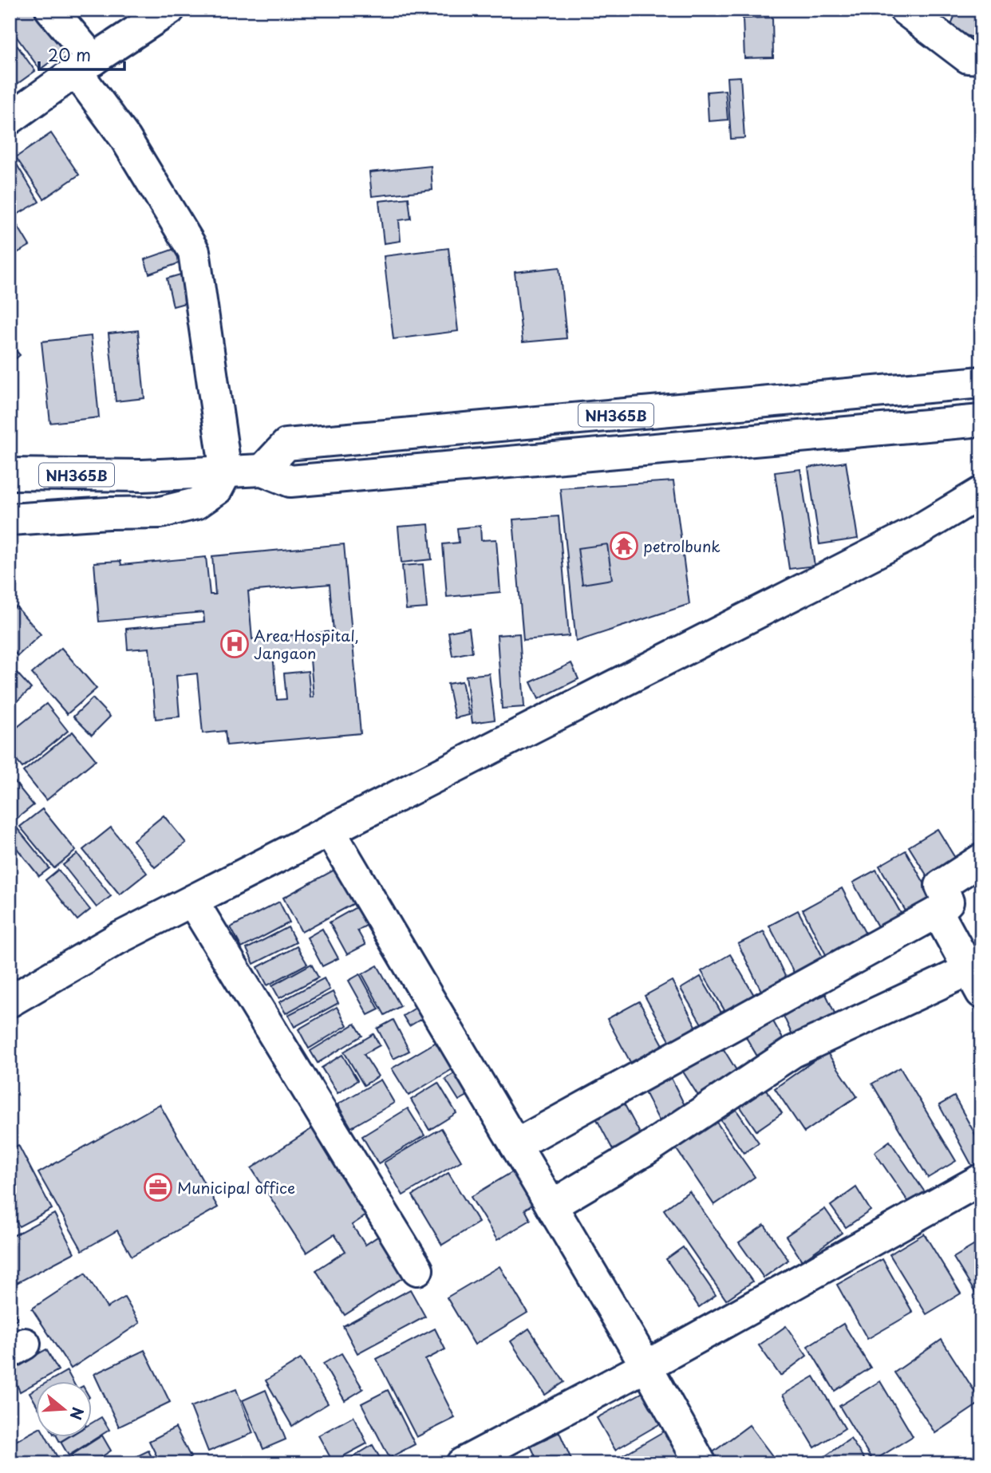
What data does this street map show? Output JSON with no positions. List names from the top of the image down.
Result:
{
  "streets": {
    "main road": ["NH365B"]
  },
  "places": {
    "temple": ["petrolbunk"],
    "hospital": ["Area Hospital, Jangaon"],
    "office": ["Municipal office"]
  },
  "scale_bar": "20 m",
  "north": "right"
}
